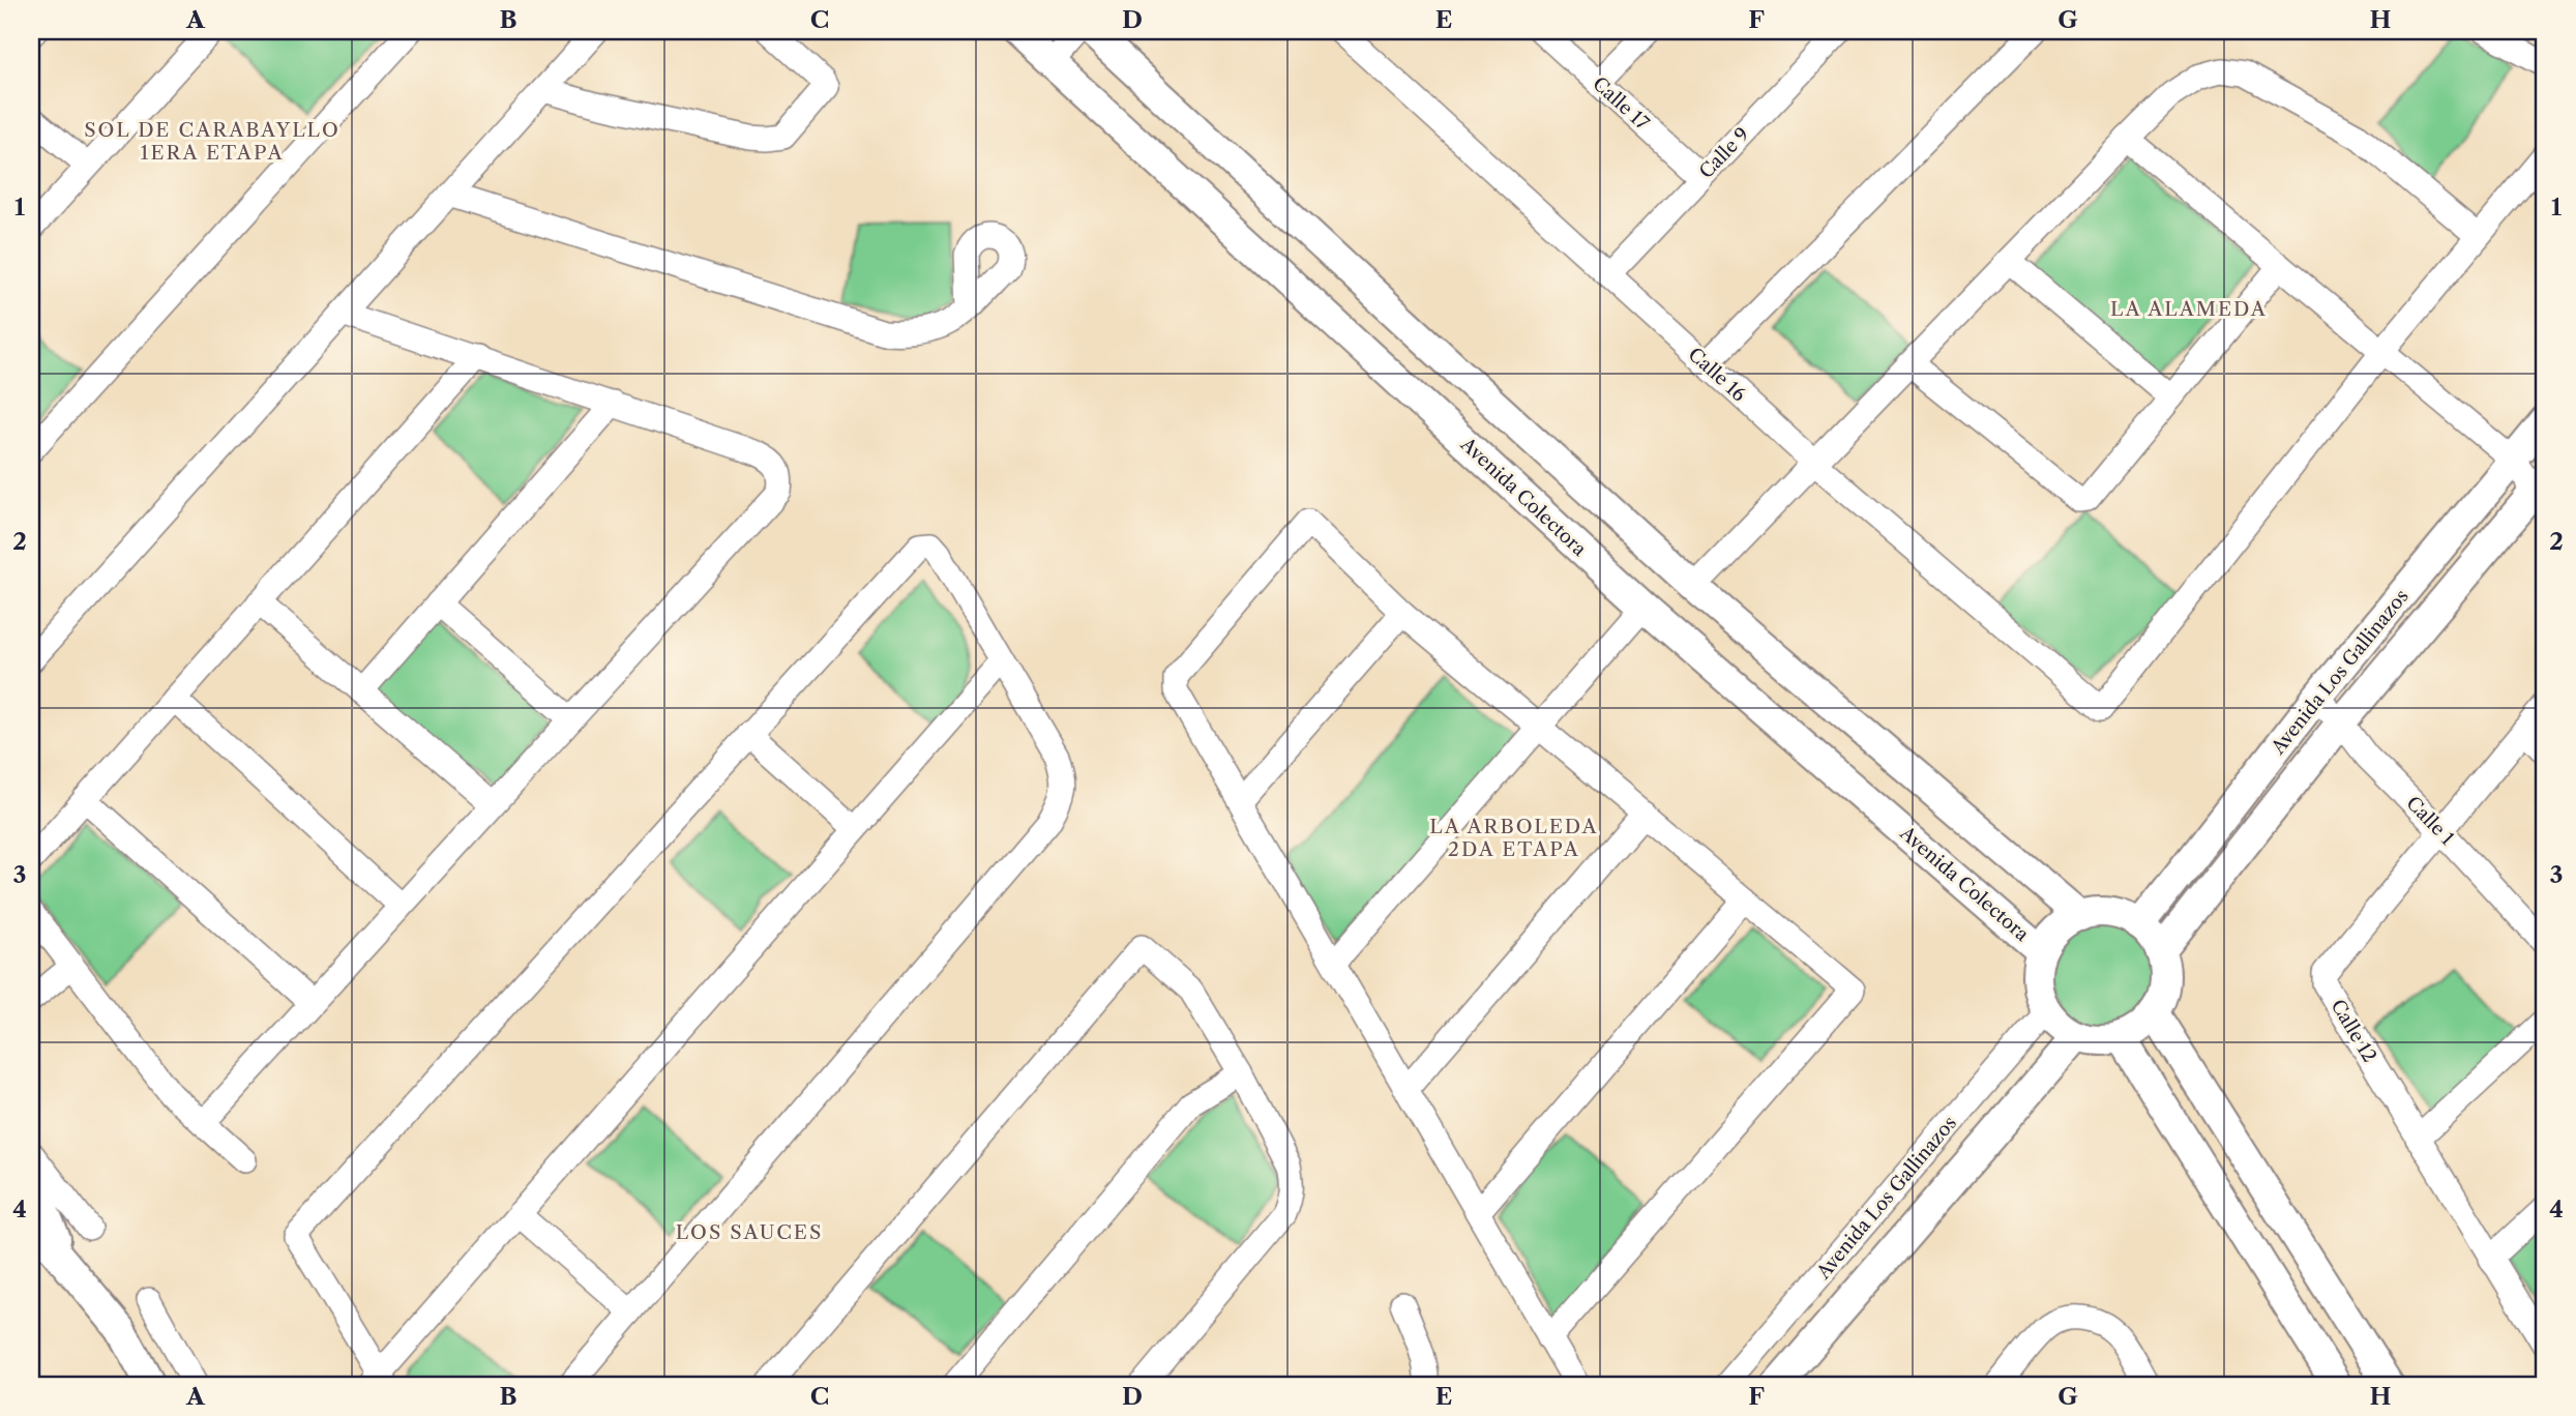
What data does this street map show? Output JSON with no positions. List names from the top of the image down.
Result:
{
  "streets": {
    "street": [
      "Calle 17",
      "Calle 9",
      "Calle 16",
      "Avenida Colectora",
      "Avenida Los Gallinazos",
      "Calle 1",
      "Calle 12"
    ]
  },
  "crossings": [
    ["Calle 17", "Calle 9"],
    ["Calle 9", "Calle 16"],
    ["Avenida Colectora", "Avenida Los Gallinazos"],
    ["Avenida Los Gallinazos", "Calle 1"],
    ["Calle 1", "Calle 12"]
  ],
  "districts": [
    "SOL DE CARABAYLLO 1ERA ETAPA",
    "LA ALAMEDA",
    "LA ARBOLEDA 2DA ETAPA",
    "LOS SAUCES"
  ],
  "grid": {
    "columns": [
      "A",
      "B",
      "C",
      "D",
      "E",
      "F",
      "G",
      "H"
    ],
    "rows": [
      "1",
      "2",
      "3",
      "4"
    ]
  }
}
